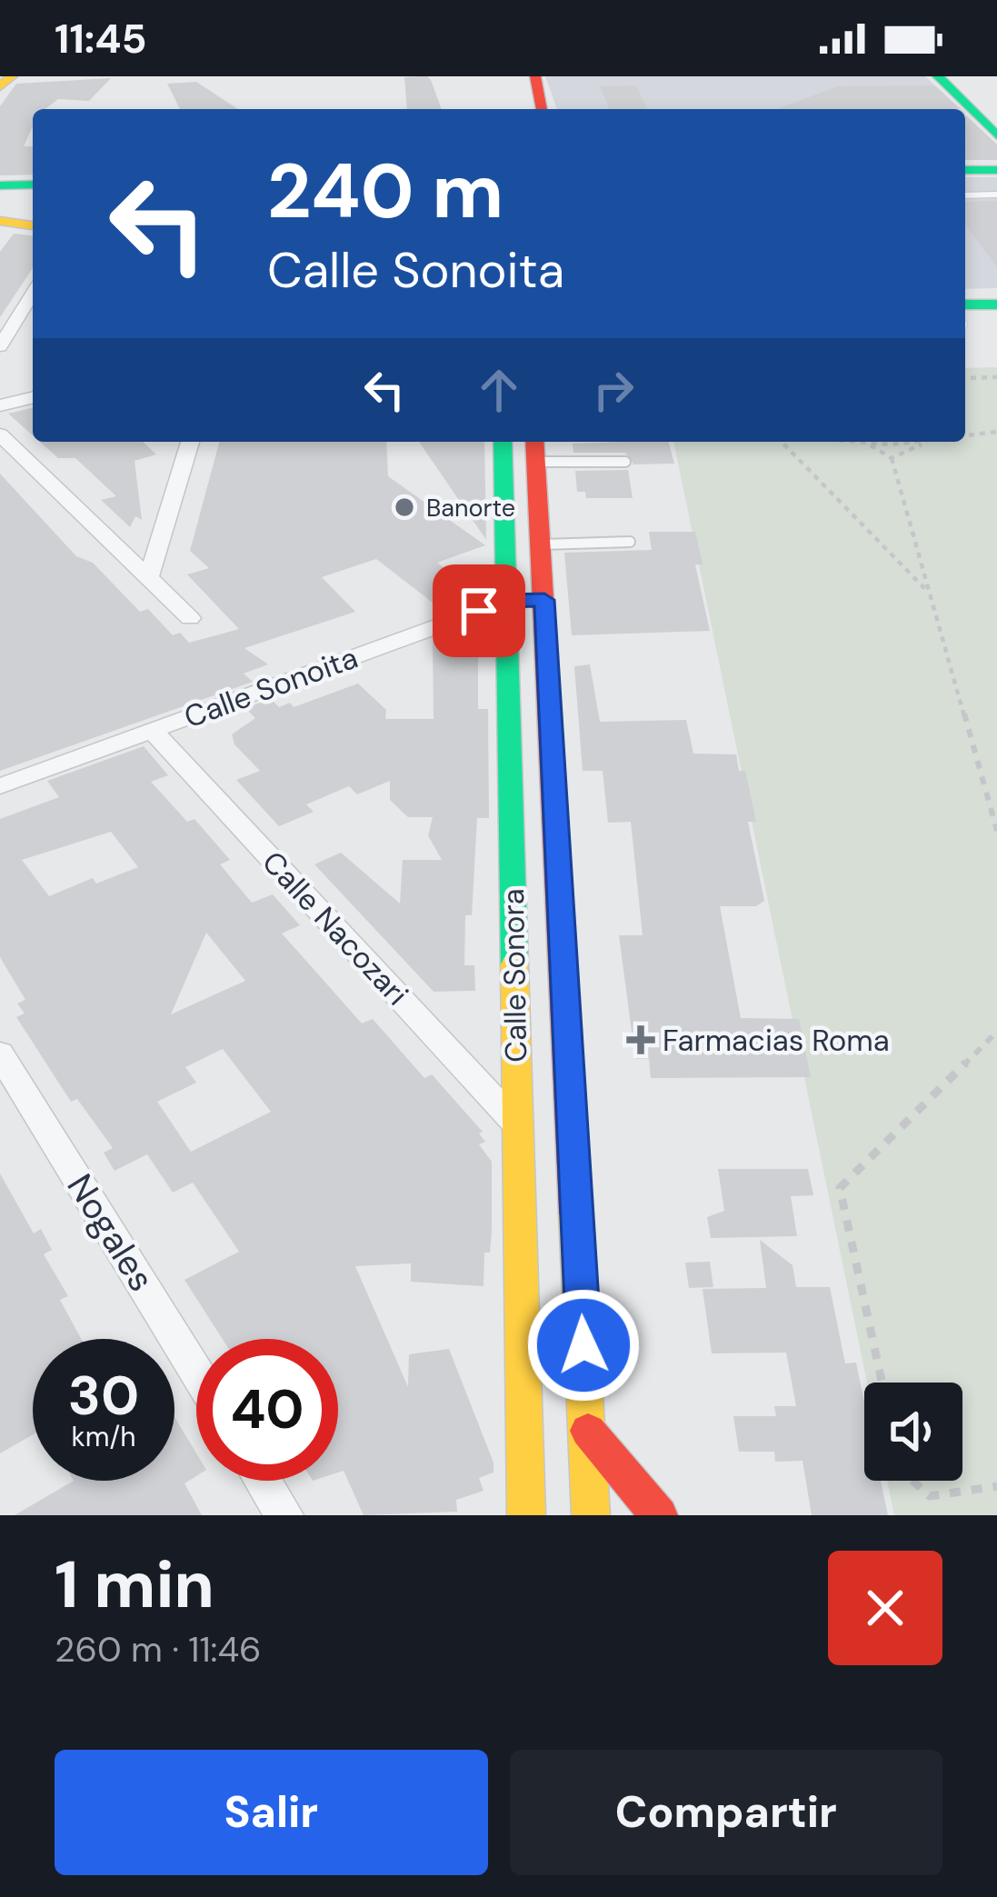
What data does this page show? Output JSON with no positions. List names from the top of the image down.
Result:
{
  "streets": {
    "street": [
      "Calle Sonoita",
      "Calle Nacozari",
      "Calle Sonora",
      "Nogales"
    ]
  },
  "crossings": [
    ["Calle Sonoita", "Calle Nacozari"],
    ["Calle Sonoita", "Calle Sonora"],
    ["Calle Nacozari", "Calle Sonora"]
  ],
  "places": {
    "other": ["Banorte"],
    "health": ["Farmacias Roma"]
  },
  "page": {
    "status": "11:45",
    "turn": ["240 m", "Calle Sonoita"],
    "speed": "30 km/h",
    "limit": "40",
    "heading": ["1 min", "260 m · 11:46"],
    "buttons": ["Salir", "Compartir"]
  }
}
